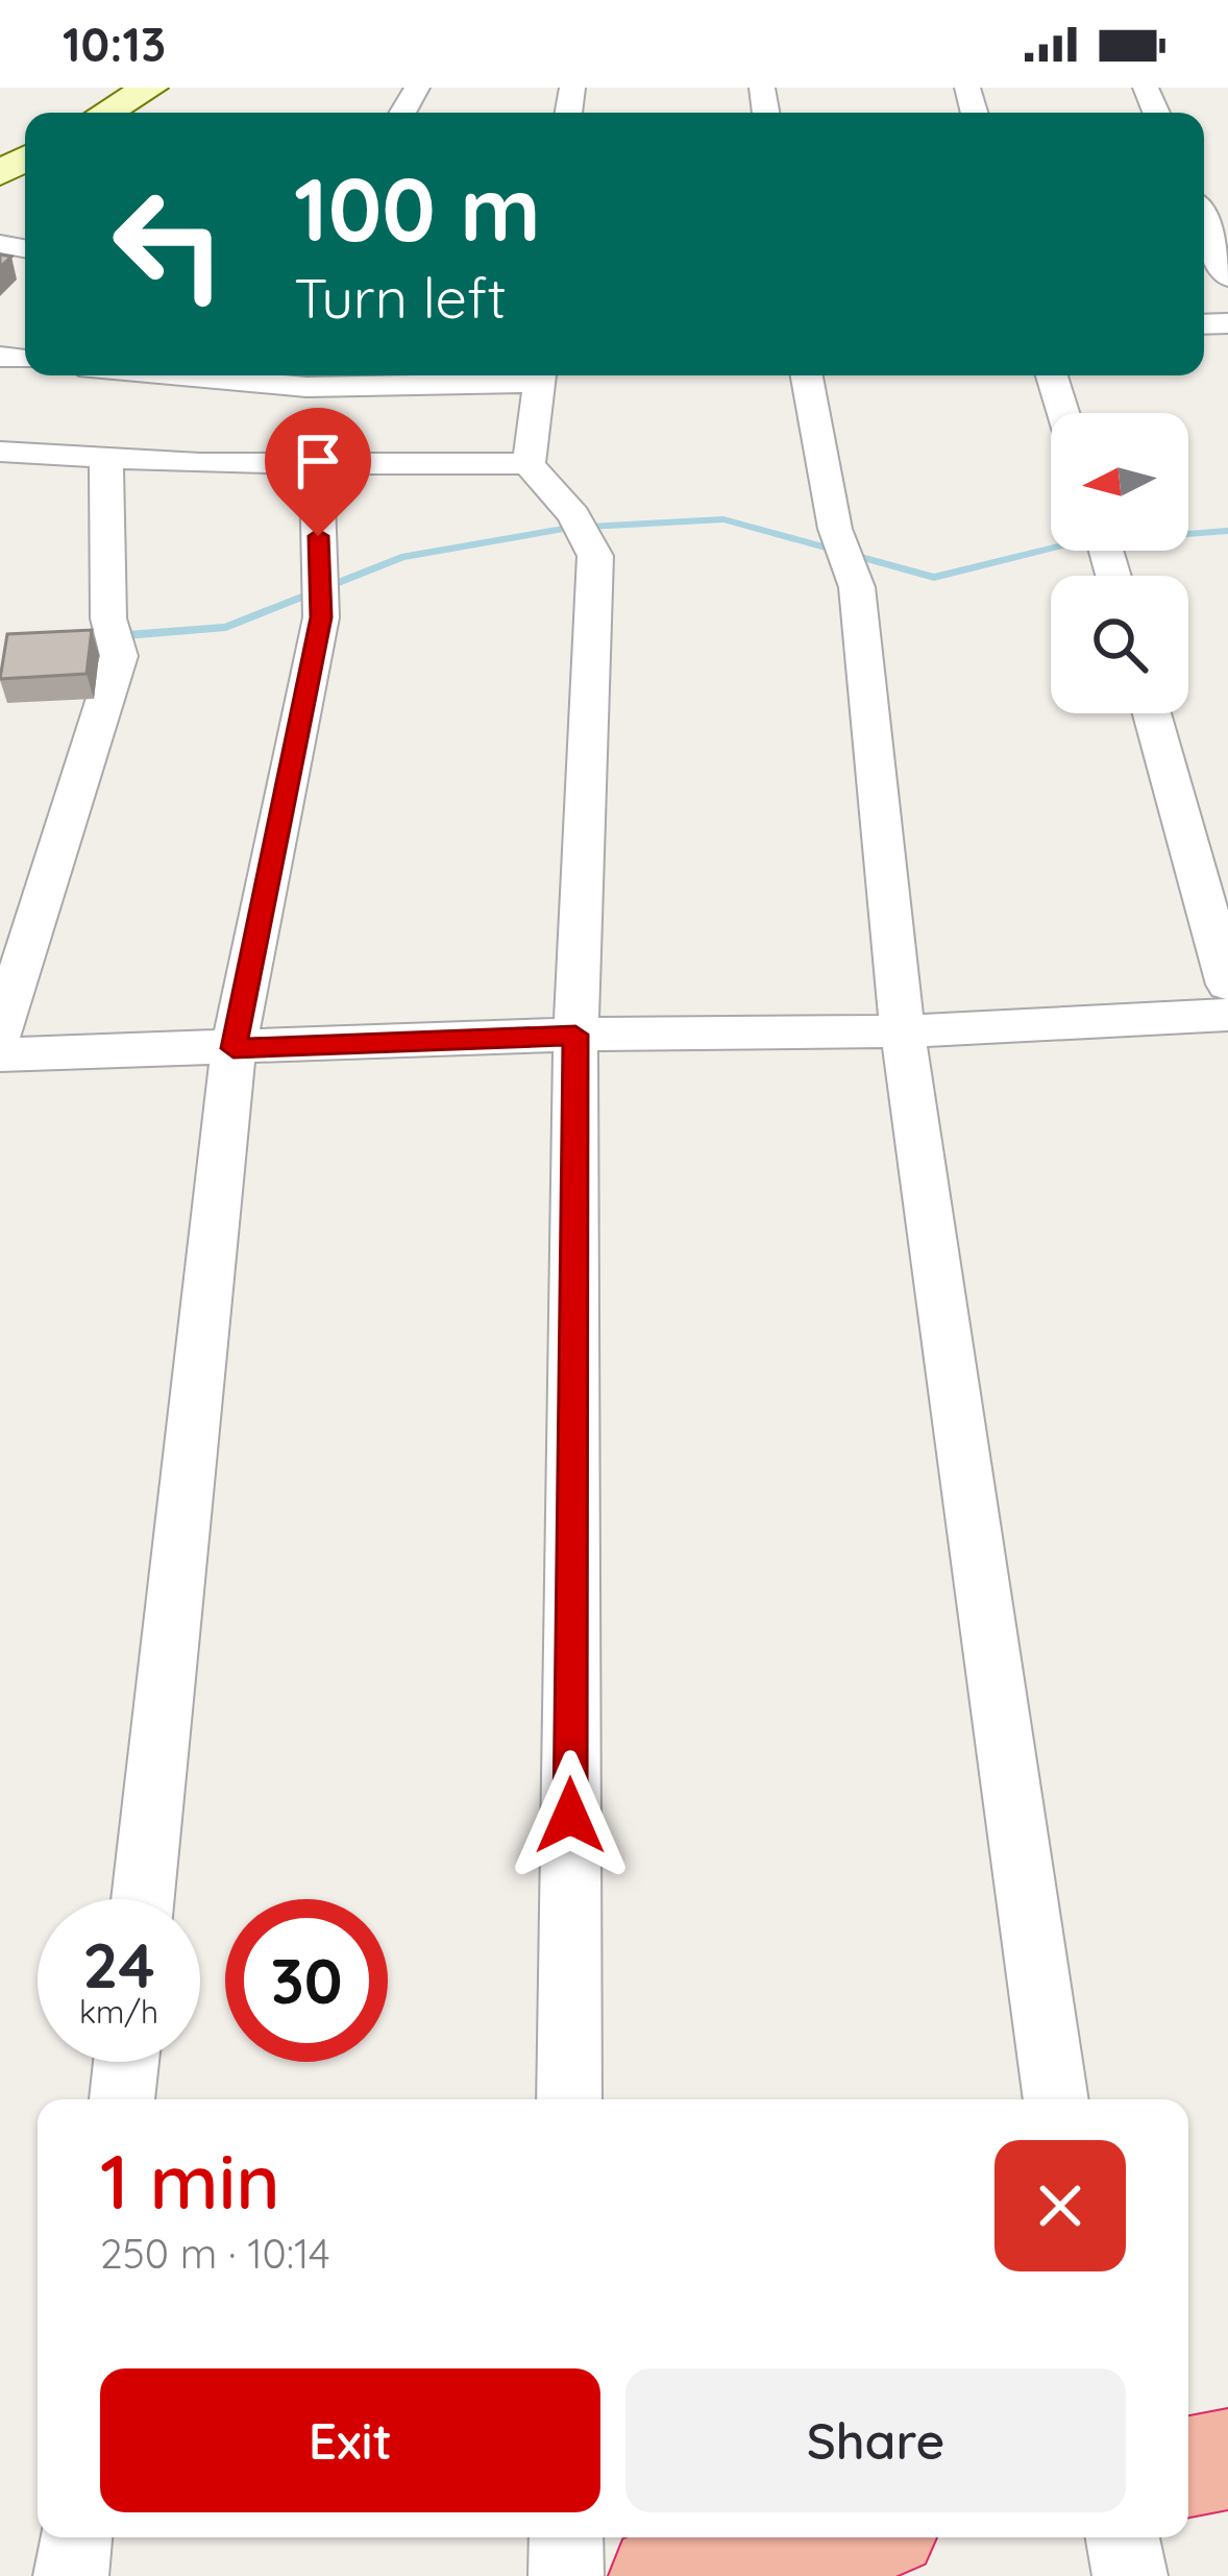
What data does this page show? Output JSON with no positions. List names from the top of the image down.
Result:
{
  "north": "left",
  "page": {
    "status": "10:13",
    "turn": ["100 m", "Turn left"],
    "speed": "24 km/h",
    "limit": "30",
    "heading": ["1 min", "250 m · 10:14"],
    "buttons": ["Exit", "Share"]
  }
}
